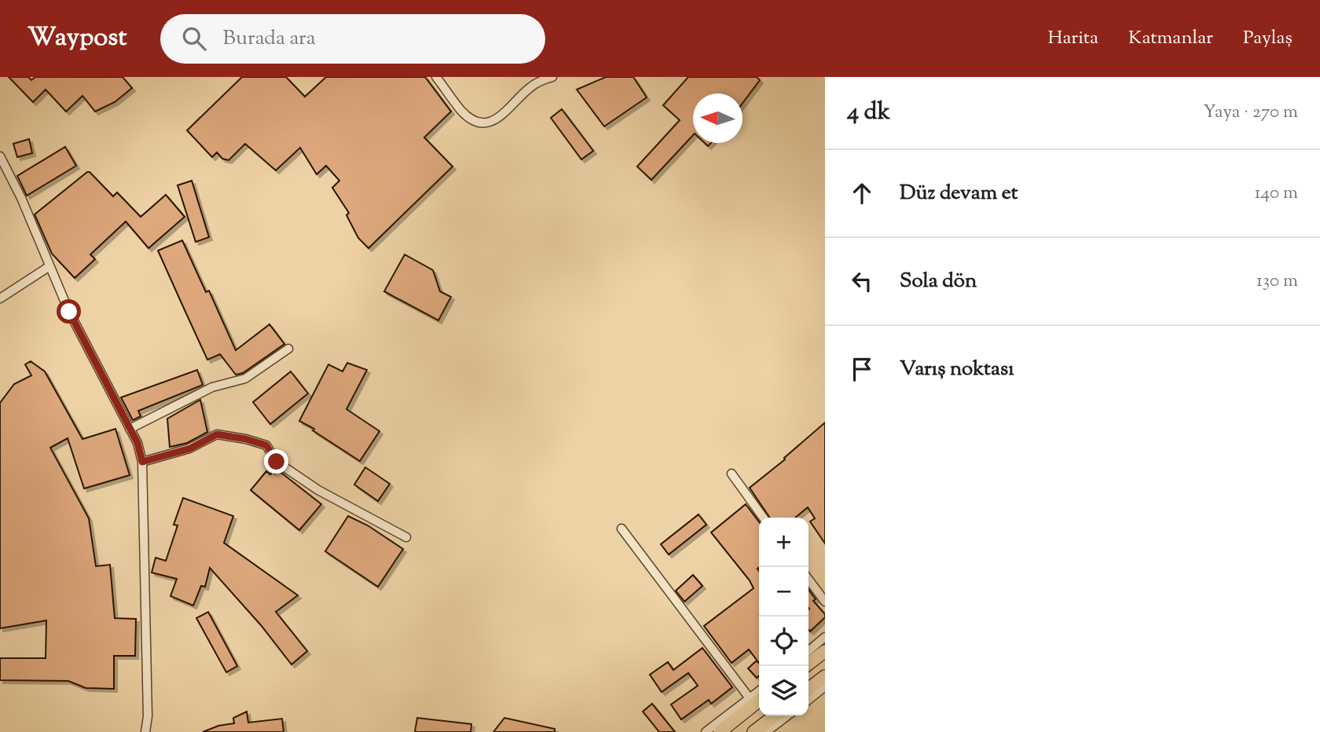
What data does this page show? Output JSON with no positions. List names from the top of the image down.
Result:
{
  "north": "left",
  "page": {
    "header": "Waypost",
    "search": "Burada ara",
    "nav": ["Harita", "Katmanlar", "Paylaş"],
    "heading": ["4 dk", "Yaya · 270 m"],
    "list": [
      ["Düz devam et", "140 m"],
      ["Sola dön", "130 m"],
      "Varış noktası"
    ],
    "map_buttons": ["+", "−"]
  }
}
